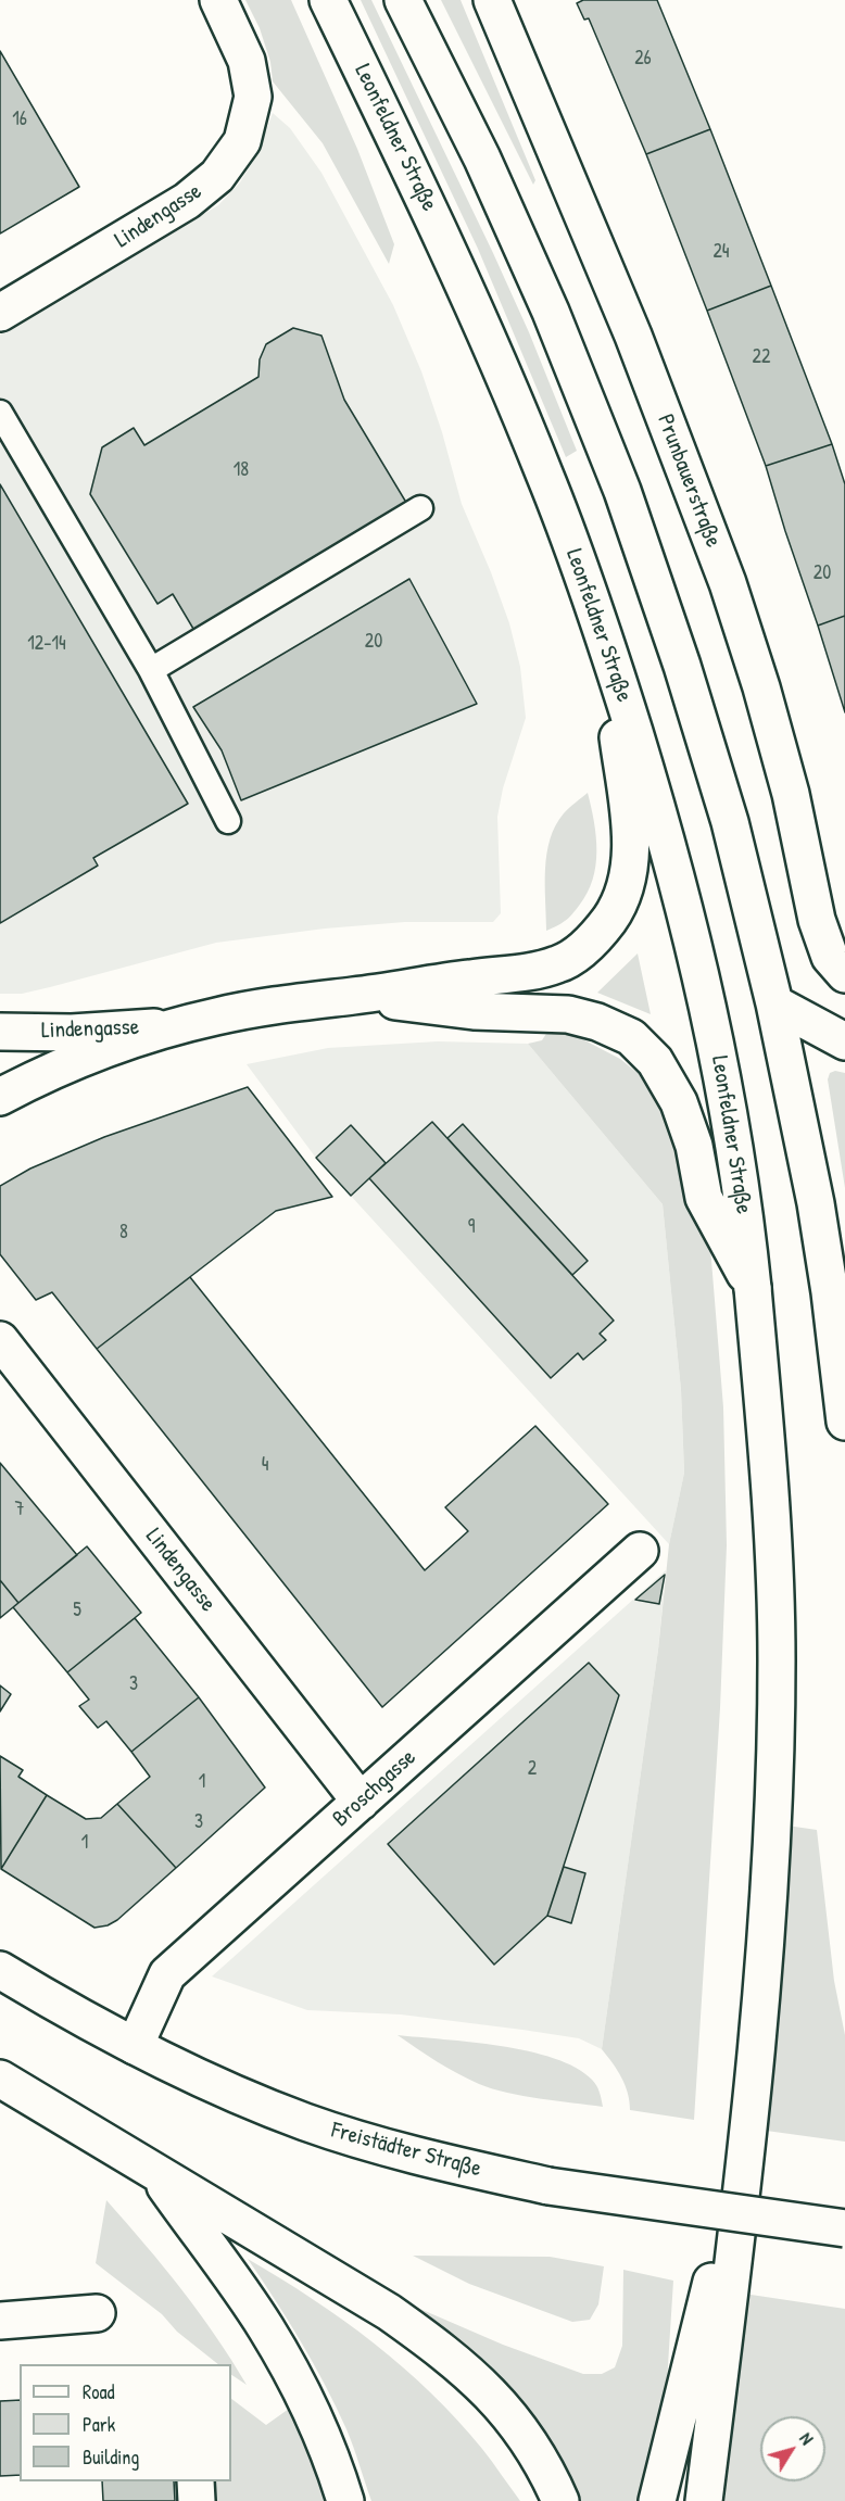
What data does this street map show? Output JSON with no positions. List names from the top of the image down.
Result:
{
  "streets": {
    "main road": [
      "Leonfeldner Straße",
      "Lindengasse",
      "Prunbauerstraße",
      "Broschgasse",
      "Freistädter Straße"
    ]
  },
  "crossings": [
    ["Lindengasse", "Broschgasse"],
    ["Broschgasse", "Freistädter Straße"]
  ],
  "house_numbers": [
    "26",
    "16",
    "24",
    "22",
    "18",
    "20",
    "20",
    "12-14",
    "9",
    "8",
    "4",
    "7",
    "5",
    "3",
    "2",
    "1",
    "3",
    "1"
  ],
  "legend": ["Road", "Park", "Building"],
  "north": "top right"
}
